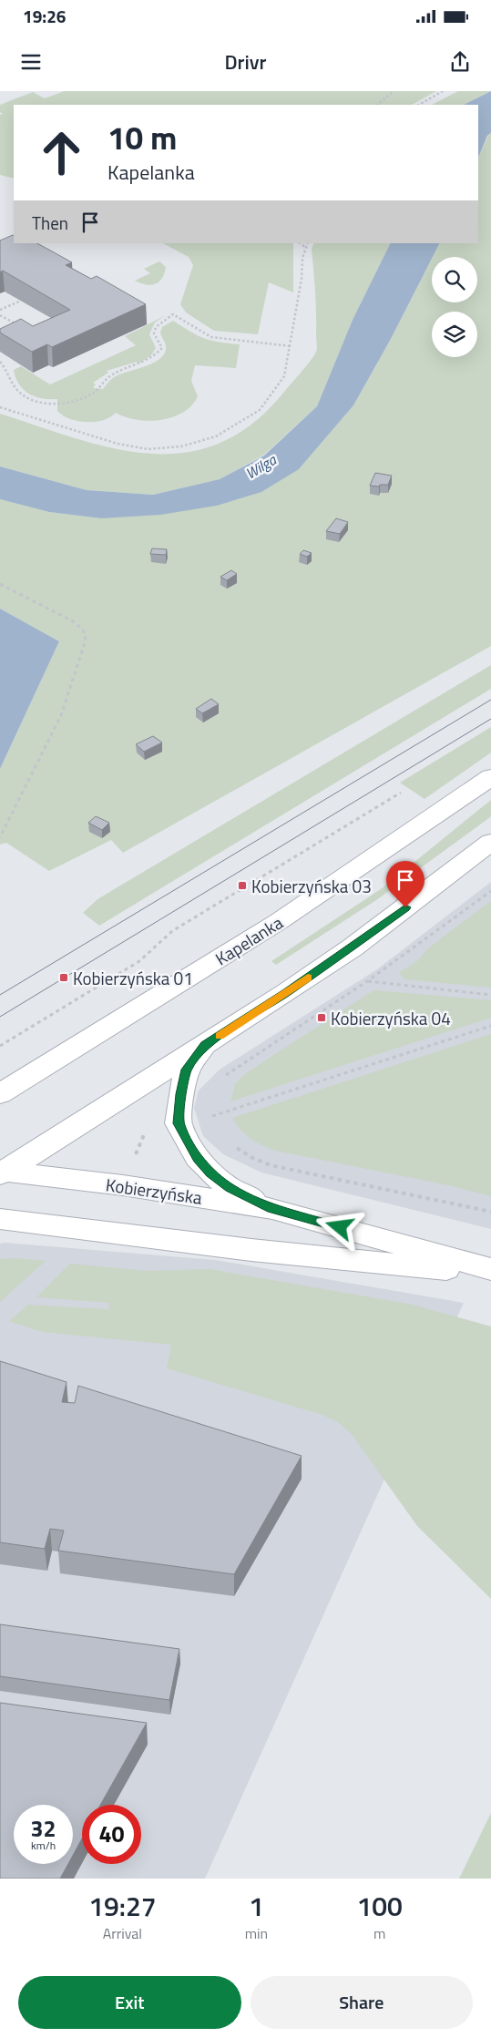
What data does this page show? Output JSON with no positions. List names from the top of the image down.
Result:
{
  "streets": {
    "main road": ["Kapelanka", "Kobierzyńska"]
  },
  "water": ["Wilga"],
  "places": {
    "transit": ["Kobierzyńska 03", "Kobierzyńska 01", "Kobierzyńska 04"]
  },
  "page": {
    "status": "19:26",
    "header": "Drivr",
    "turn": ["10 m", "Kapelanka"],
    "then": "Then",
    "speed": "32 km/h",
    "limit": "40",
    "eta": [
      "19:27",
      "Arrival",
      "1",
      "min",
      "100",
      "m"
    ],
    "buttons": ["Exit", "Share"]
  }
}
